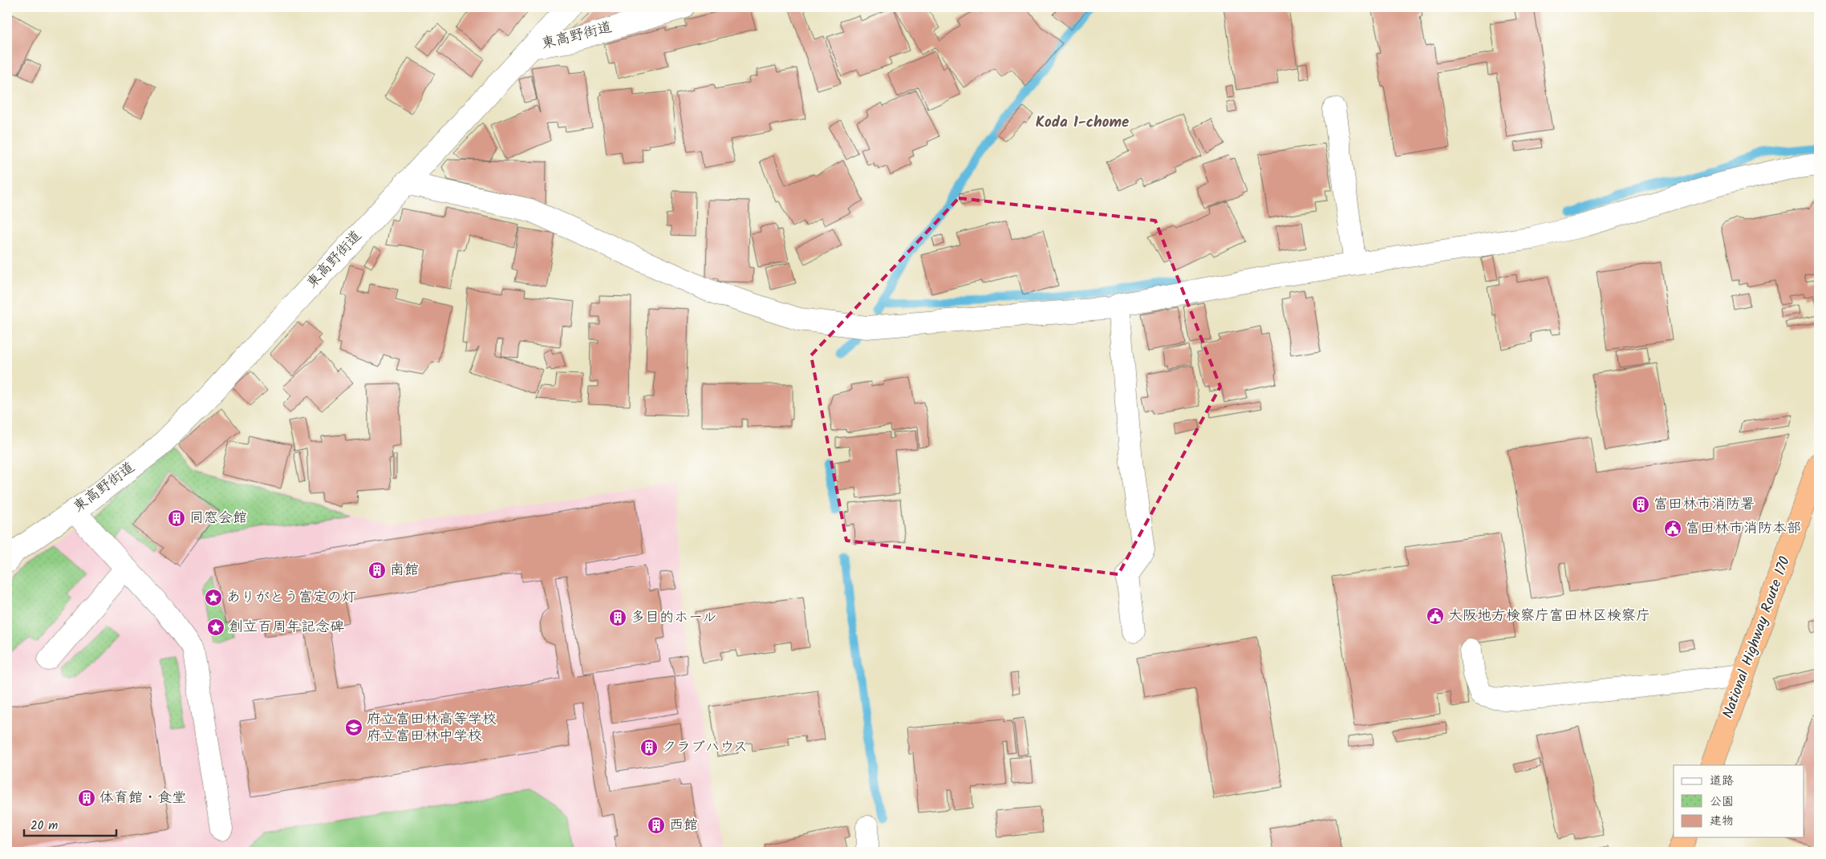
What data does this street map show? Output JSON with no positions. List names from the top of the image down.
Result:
{
  "streets": {
    "highway": ["National Highway Route 170"],
    "street": ["東高野街道"]
  },
  "districts": ["Koda 1-chome"],
  "places": {
    "building": [
      "富田林市消防署",
      "同窓会館",
      "南館",
      "多目的ホール",
      "クラブハウス",
      "体育館・食堂",
      "西館"
    ],
    "public building": ["富田林市消防本部", "大阪地方検察庁富田林区検察庁"],
    "place": ["ありがとう富定の灯", "創立百周年記念碑"],
    "school or university": ["府立富田林高等学校 府立富田林中学校"]
  },
  "legend": ["道路", "公園", "建物"],
  "scale_bar": "20 m"
}
